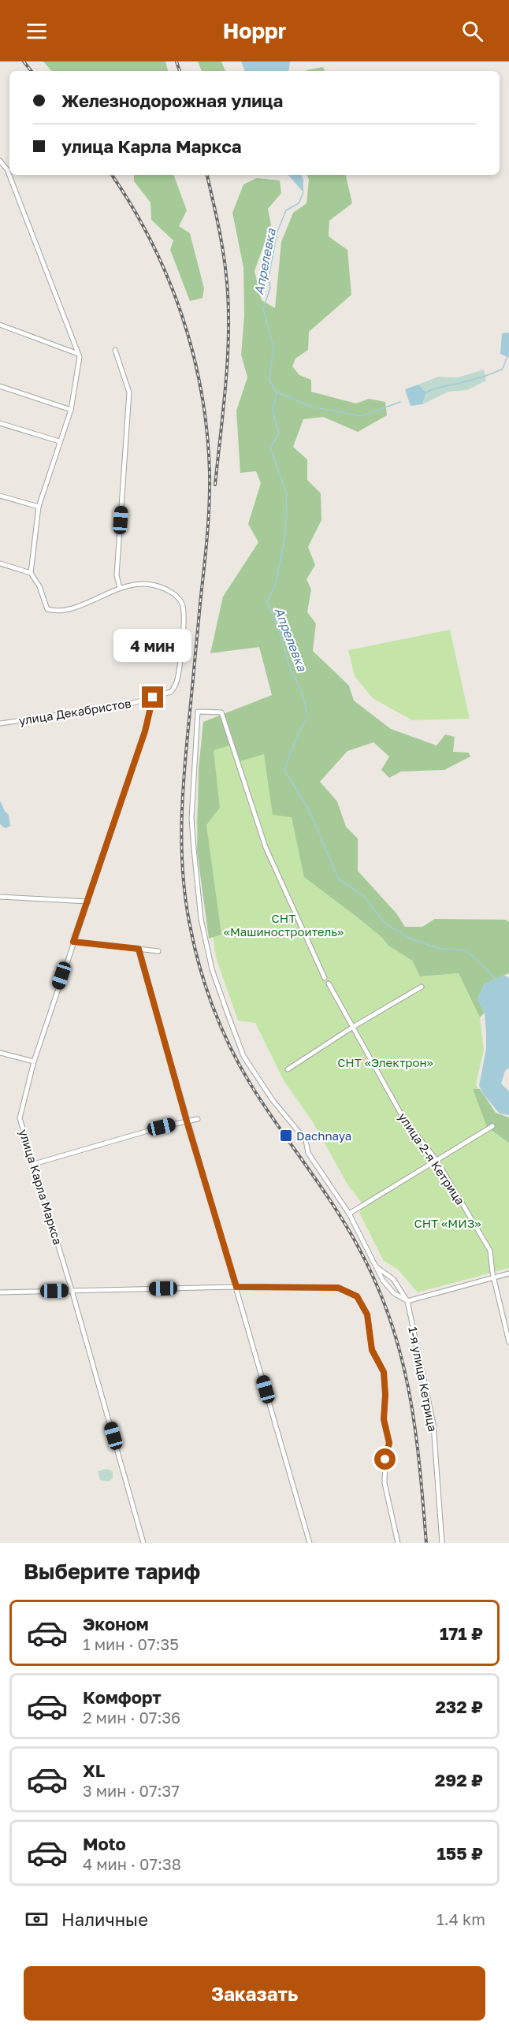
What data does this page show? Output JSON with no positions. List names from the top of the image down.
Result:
{
  "streets": {
    "street": [
      "улица Декабристов",
      "улица 2-я Кетрица",
      "улица Карла Маркса",
      "1-я улица Кетрица"
    ]
  },
  "crossings": [
    ["улица Декабристов", "улица Карла Маркса"]
  ],
  "water": ["Апрелевка"],
  "parks": ["СНТ «Машиностроитель»", "СНТ «Электрон»", "СНТ «МИЗ»"],
  "places": {
    "transit": ["Dachnaya"]
  },
  "page": {
    "header": "Hoppr",
    "banner": ["Железнодорожная улица", "улица Карла Маркса"],
    "bubble": "4 мин",
    "heading": "Выберите тариф",
    "list": [
      {
        "name": "Эконом",
        "note": "1 мин · 07:35",
        "value": "171 ₽"
      },
      {
        "name": "Комфорт",
        "note": "2 мин · 07:36",
        "value": "232 ₽"
      },
      {
        "name": "XL",
        "note": "3 мин · 07:37",
        "value": "292 ₽"
      },
      {
        "name": "Moto",
        "note": "4 мин · 07:38",
        "value": "155 ₽"
      }
    ],
    "pay": ["Наличные", "1.4 km"],
    "buttons": "Заказать"
  }
}
